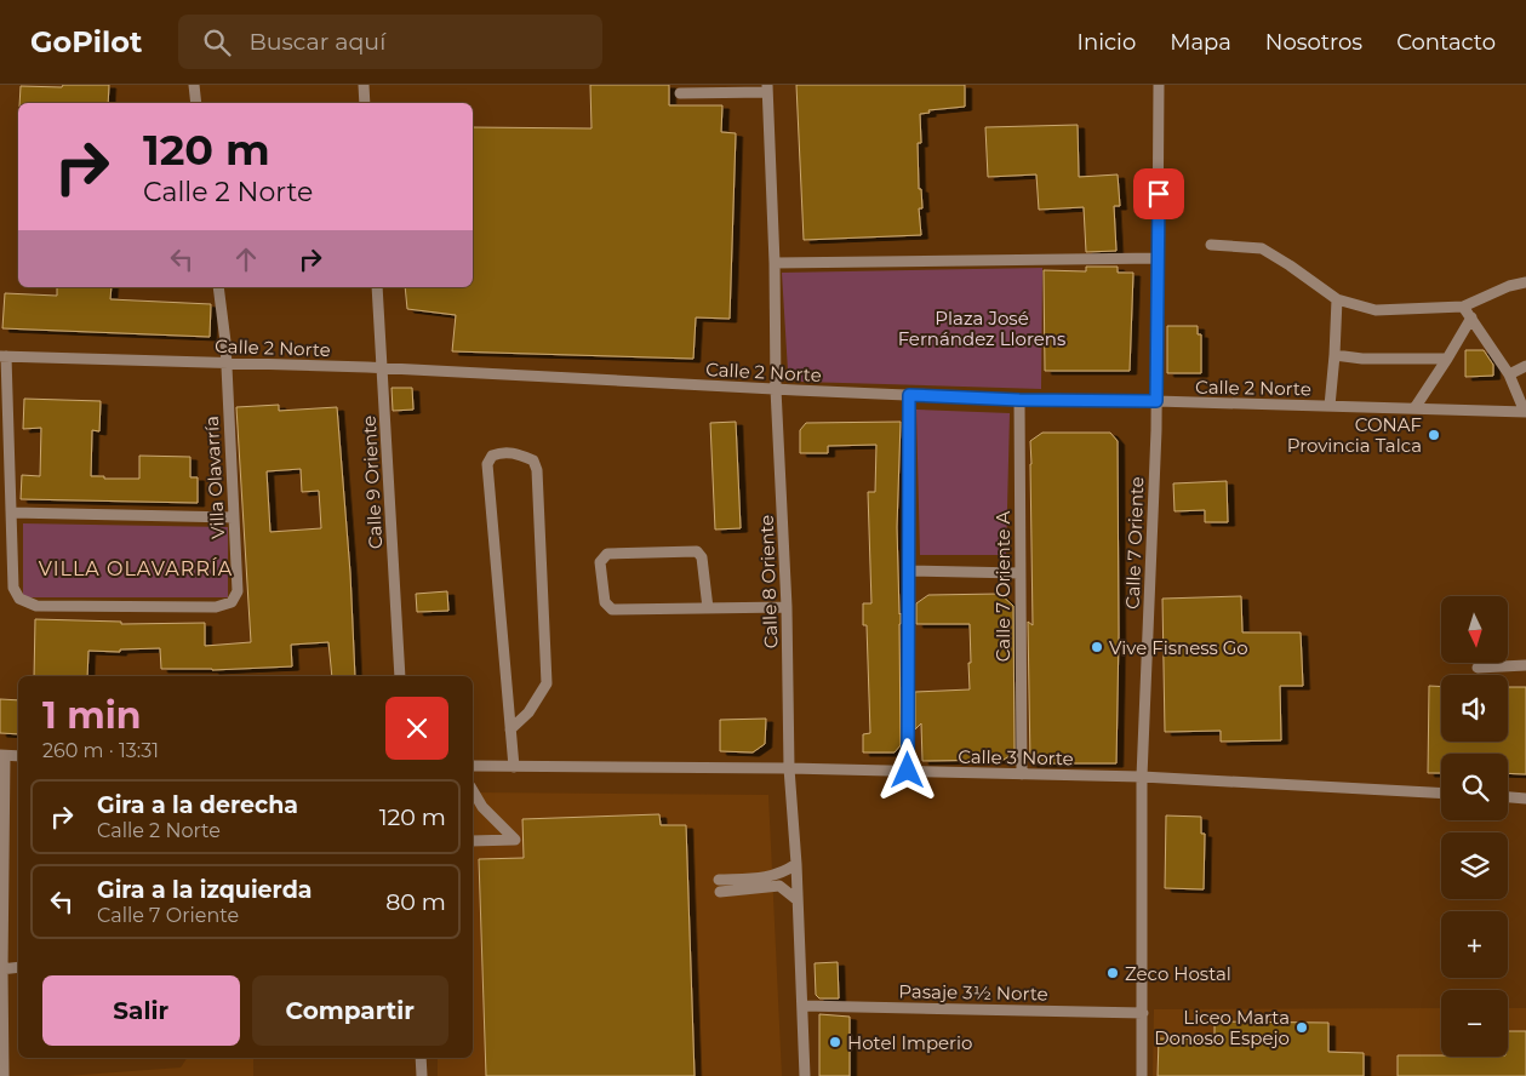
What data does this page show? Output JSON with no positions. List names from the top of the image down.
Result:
{
  "streets": {
    "street": [
      "Calle 2 Norte",
      "Villa Olavarría",
      "Calle 9 Oriente",
      "Calle 7 Oriente",
      "Calle 8 Oriente",
      "Calle 7 Oriente A",
      "Calle 3 Norte",
      "Pasaje 3½ Norte"
    ]
  },
  "crossings": [
    ["Calle 2 Norte", "Villa Olavarría"],
    ["Calle 2 Norte", "Calle 9 Oriente"],
    ["Calle 2 Norte", "Calle 7 Oriente"],
    ["Calle 2 Norte", "Calle 8 Oriente"],
    ["Calle 2 Norte", "Calle 7 Oriente A"],
    ["Calle 7 Oriente", "Calle 3 Norte"],
    ["Calle 7 Oriente", "Pasaje 3½ Norte"],
    ["Calle 8 Oriente", "Calle 3 Norte"],
    ["Calle 8 Oriente", "Pasaje 3½ Norte"],
    ["Calle 7 Oriente A", "Calle 3 Norte"]
  ],
  "districts": ["VILLA OLAVARRÍA"],
  "parks": ["Plaza José Fernández Llorens"],
  "places": [
    "CONAF Provincia Talca",
    "Vive Fisness Go",
    "Zeco Hostal",
    "Liceo Marta Donoso Espejo",
    "Hotel Imperio"
  ],
  "north": "bottom",
  "page": {
    "header": "GoPilot",
    "search": "Buscar aquí",
    "nav": [
      "Inicio",
      "Mapa",
      "Nosotros",
      "Contacto"
    ],
    "turn": ["120 m", "Calle 2 Norte"],
    "map_buttons": ["+", "−"],
    "heading": ["1 min", "260 m · 13:31"],
    "list": [
      {
        "name": "Gira a la derecha",
        "note": "Calle 2 Norte",
        "value": "120 m"
      },
      {
        "name": "Gira a la izquierda",
        "note": "Calle 7 Oriente",
        "value": "80 m"
      }
    ],
    "buttons": ["Salir", "Compartir"]
  }
}
